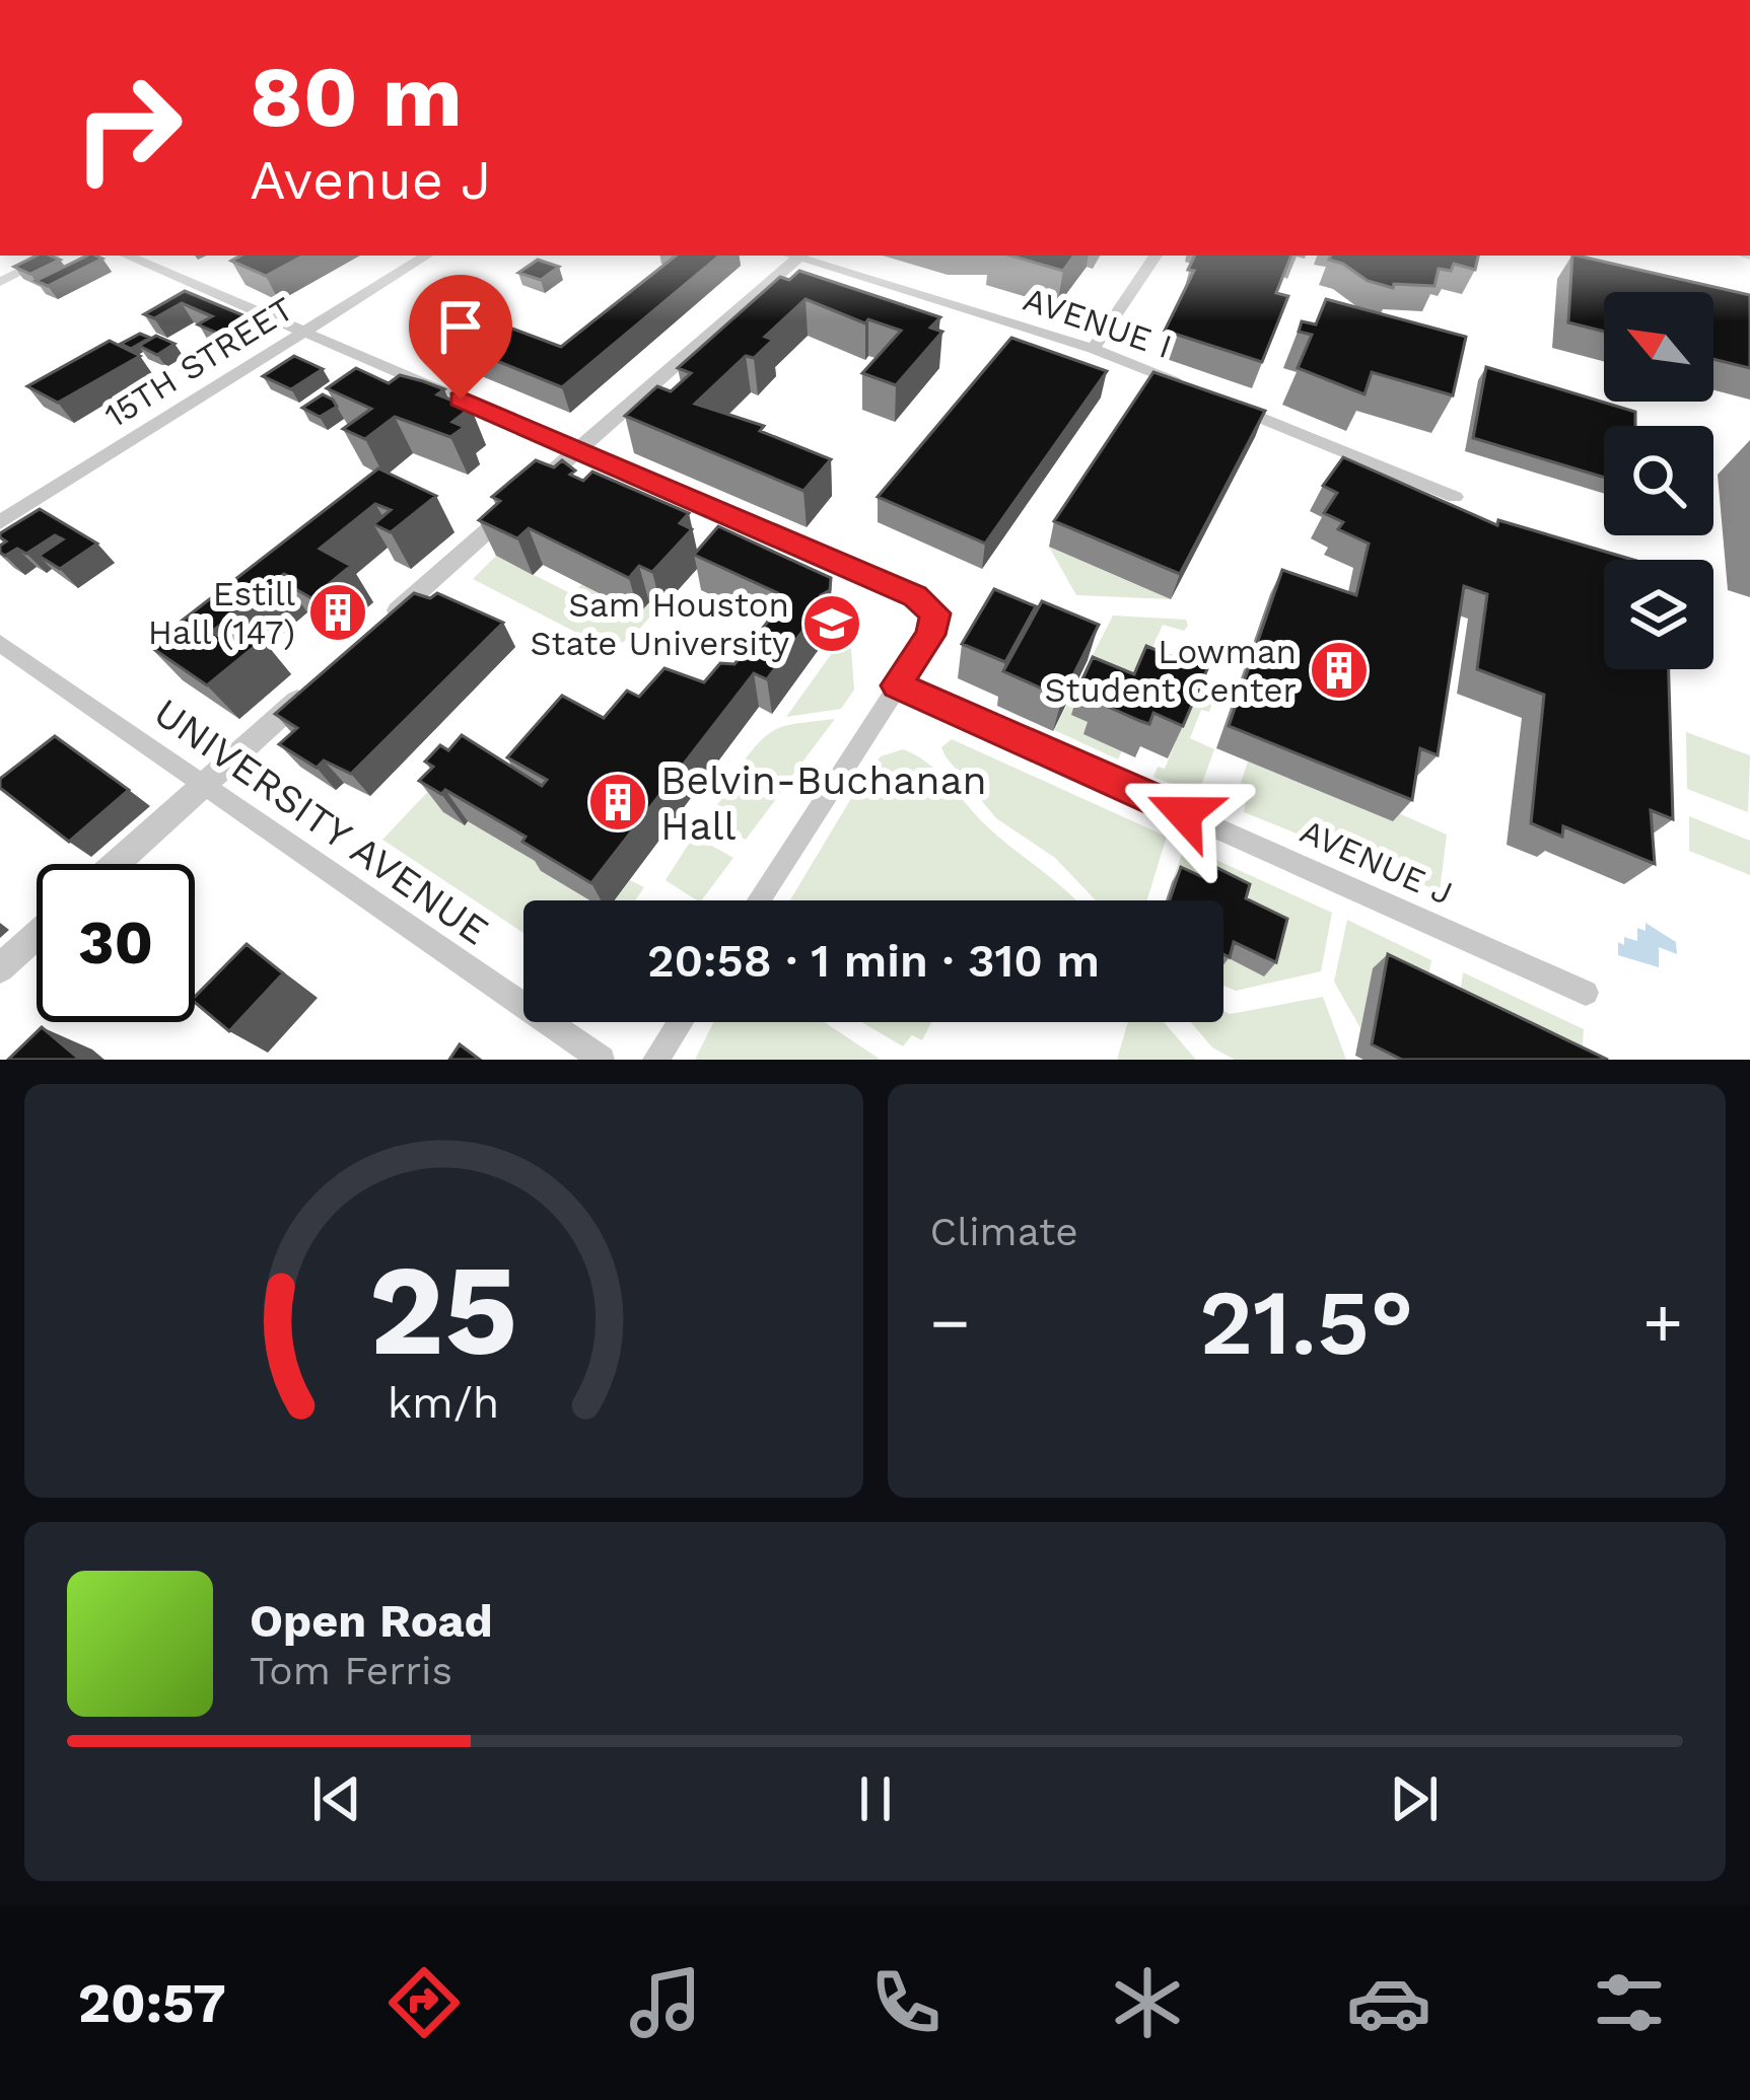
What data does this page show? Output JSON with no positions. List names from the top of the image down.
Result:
{
  "streets": {
    "street": [
      "AVENUE I",
      "15TH STREET",
      "UNIVERSITY AVENUE",
      "AVENUE J"
    ]
  },
  "places": {
    "building": ["Estill Hall (147)", "Lowman Student Center", "Belvin-Buchanan Hall"],
    "school or university": ["Sam Houston State University"]
  },
  "north": "top left",
  "page": {
    "turn": ["80 m", "Avenue J"],
    "limit": "30",
    "trip": "20:58 · 1 min · 310 m",
    "tile": "Climate",
    "heat": ["−", "21.5°", "+"],
    "song": ["Open Road", "Tom Ferris"],
    "tabs": "20:57",
    "gauge": ["25", "km/h"]
  }
}
